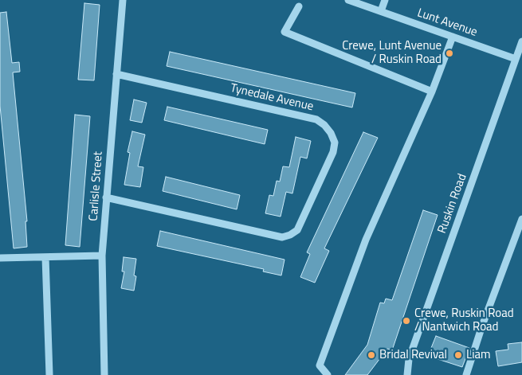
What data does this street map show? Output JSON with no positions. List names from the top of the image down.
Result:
{
  "streets": {
    "street": [
      "Lunt Avenue",
      "Tynedale Avenue",
      "Carlisle Street",
      "Ruskin Road"
    ]
  },
  "crossings": [
    ["Lunt Avenue", "Ruskin Road"],
    ["Tynedale Avenue", "Carlisle Street"]
  ],
  "places": [
    "Crewe, Lunt Avenue / Ruskin Road",
    "Crewe, Ruskin Road / Nantwich Road",
    "Bridal Revival",
    "Liam"
  ]
}
